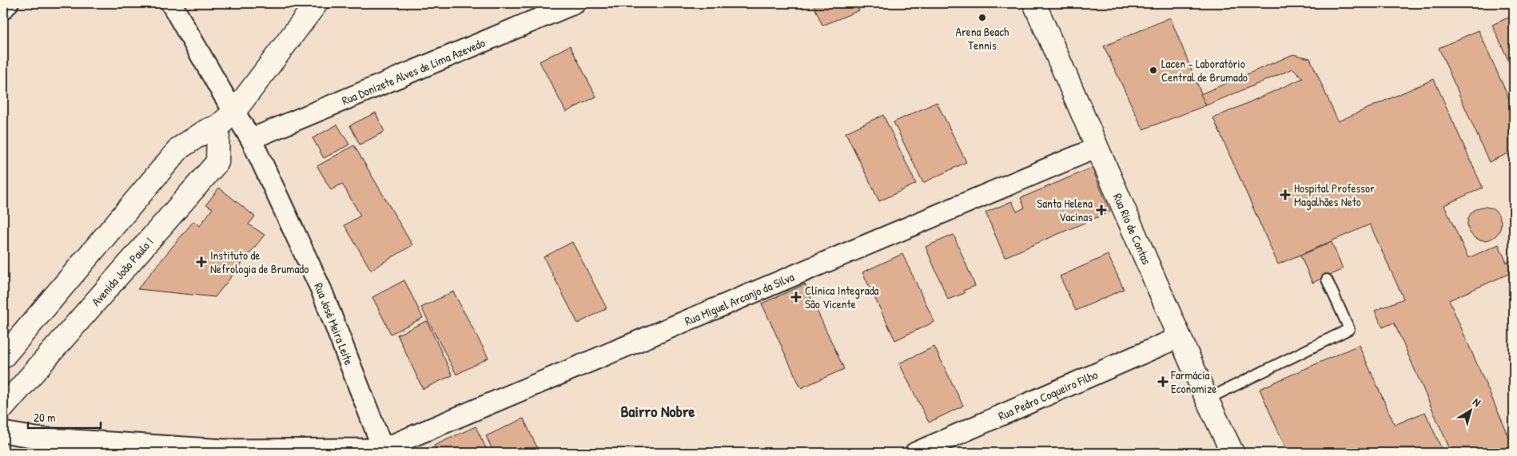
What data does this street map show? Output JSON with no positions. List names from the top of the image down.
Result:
{
  "streets": {
    "main road": ["Rua Rio de Contas", "Avenida João Paulo I"],
    "street": [
      "Rua Donizete Alves de Lima Azevedo",
      "Rua Miguel Arcanjo da Silva",
      "Rua José Meira Leite",
      "Rua Pedro Coqueiro Filho"
    ]
  },
  "crossings": [
    ["Rua Donizete Alves de Lima Azevedo", "Rua José Meira Leite"],
    ["Rua Rio de Contas", "Rua Miguel Arcanjo da Silva"],
    ["Rua Rio de Contas", "Rua Pedro Coqueiro Filho"],
    ["Rua Miguel Arcanjo da Silva", "Rua José Meira Leite"]
  ],
  "districts": ["Bairro Nobre"],
  "places": {
    "other": ["Arena Beach Tennis", "Lacen - Laboratório Central de Brumado"],
    "health": [
      "Hospital Professor Magalhães Neto",
      "Santa Helena Vacinas",
      "Instituto de Nefrologia de Brumado",
      "Clínica Integrada São Vicente",
      "Farmácia Economize"
    ]
  },
  "scale_bar": "20 m",
  "north": "top right"
}
